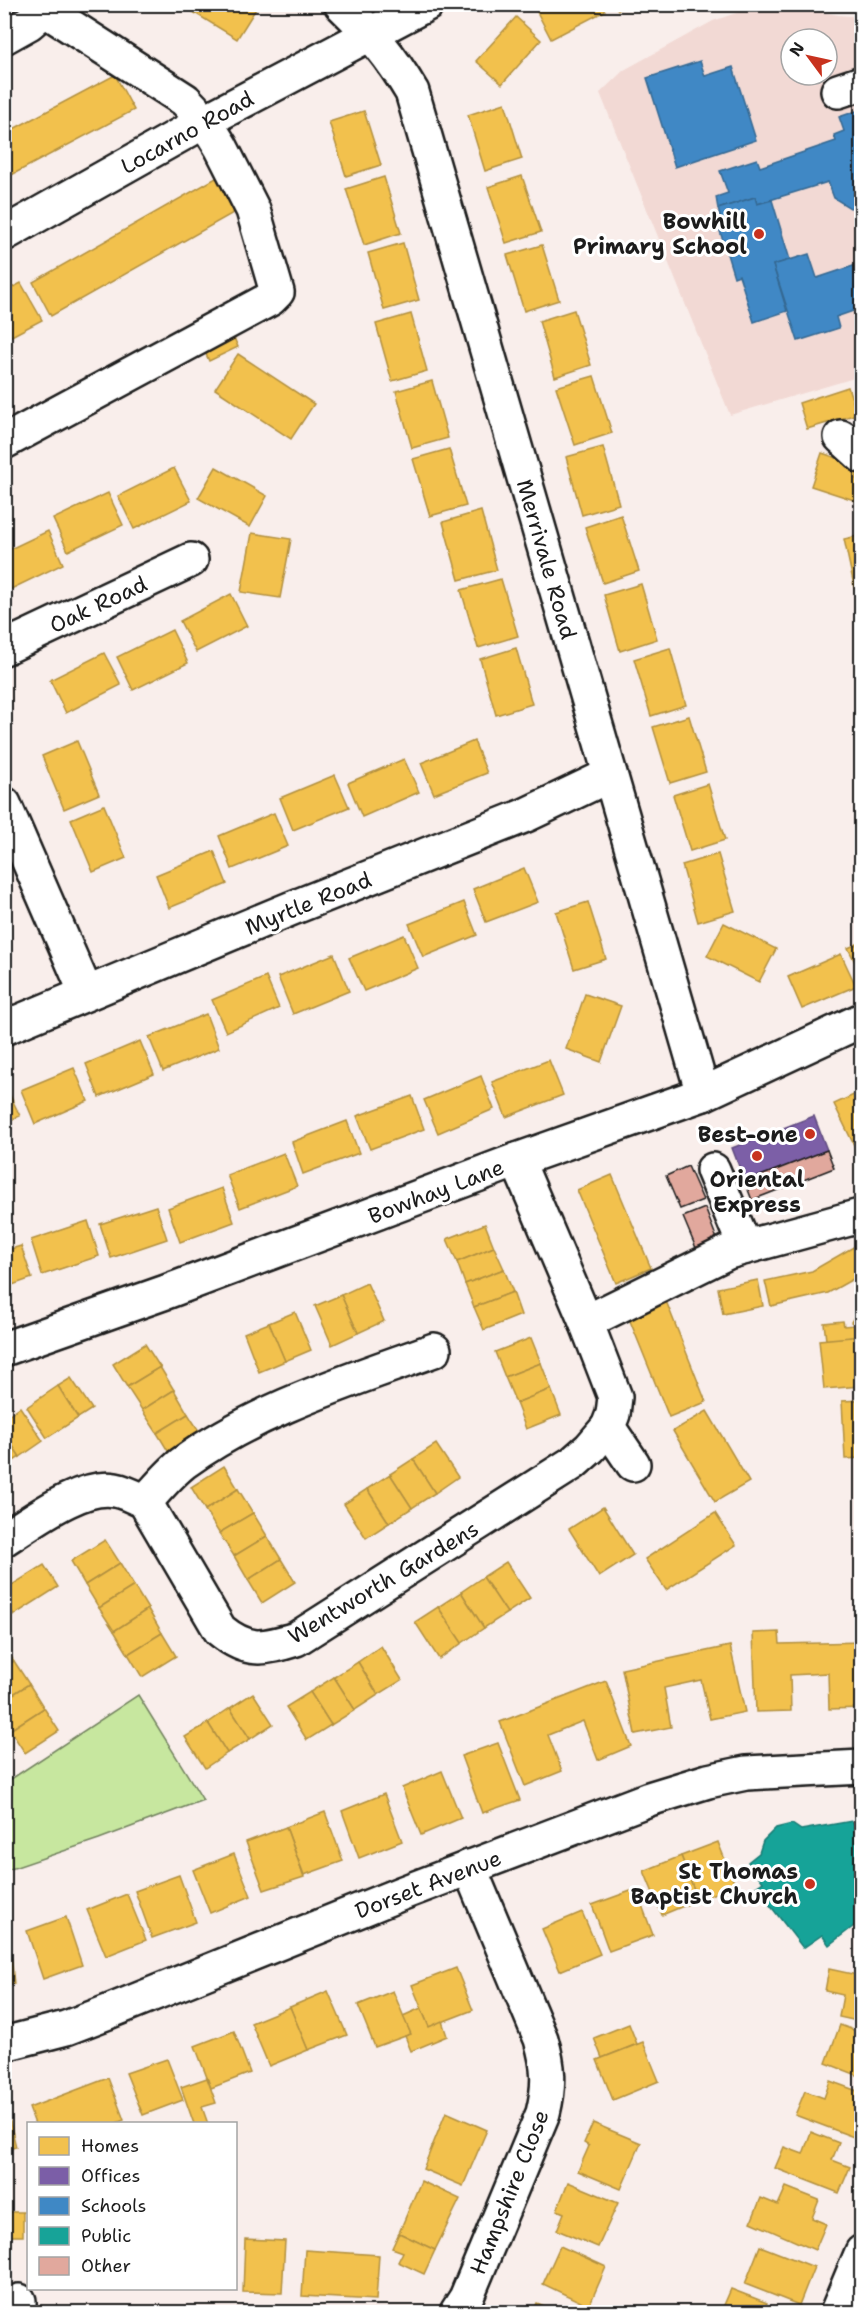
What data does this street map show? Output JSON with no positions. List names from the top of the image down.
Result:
{
  "streets": {
    "street": [
      "Locarno Road",
      "Merrivale Road",
      "Oak Road",
      "Myrtle Road",
      "Bowhay Lane",
      "Wentworth Gardens",
      "Dorset Avenue",
      "Hampshire Close"
    ]
  },
  "crossings": [
    ["Locarno Road", "Merrivale Road"],
    ["Merrivale Road", "Myrtle Road"],
    ["Merrivale Road", "Bowhay Lane"],
    ["Bowhay Lane", "Wentworth Gardens"],
    ["Dorset Avenue", "Hampshire Close"]
  ],
  "places": [
    "Bowhill Primary School",
    "Best-one",
    "Oriental Express",
    "St Thomas Baptist Church"
  ],
  "legend": [
    "Homes",
    "Offices",
    "Schools",
    "Public",
    "Other"
  ],
  "north": "top left"
}
